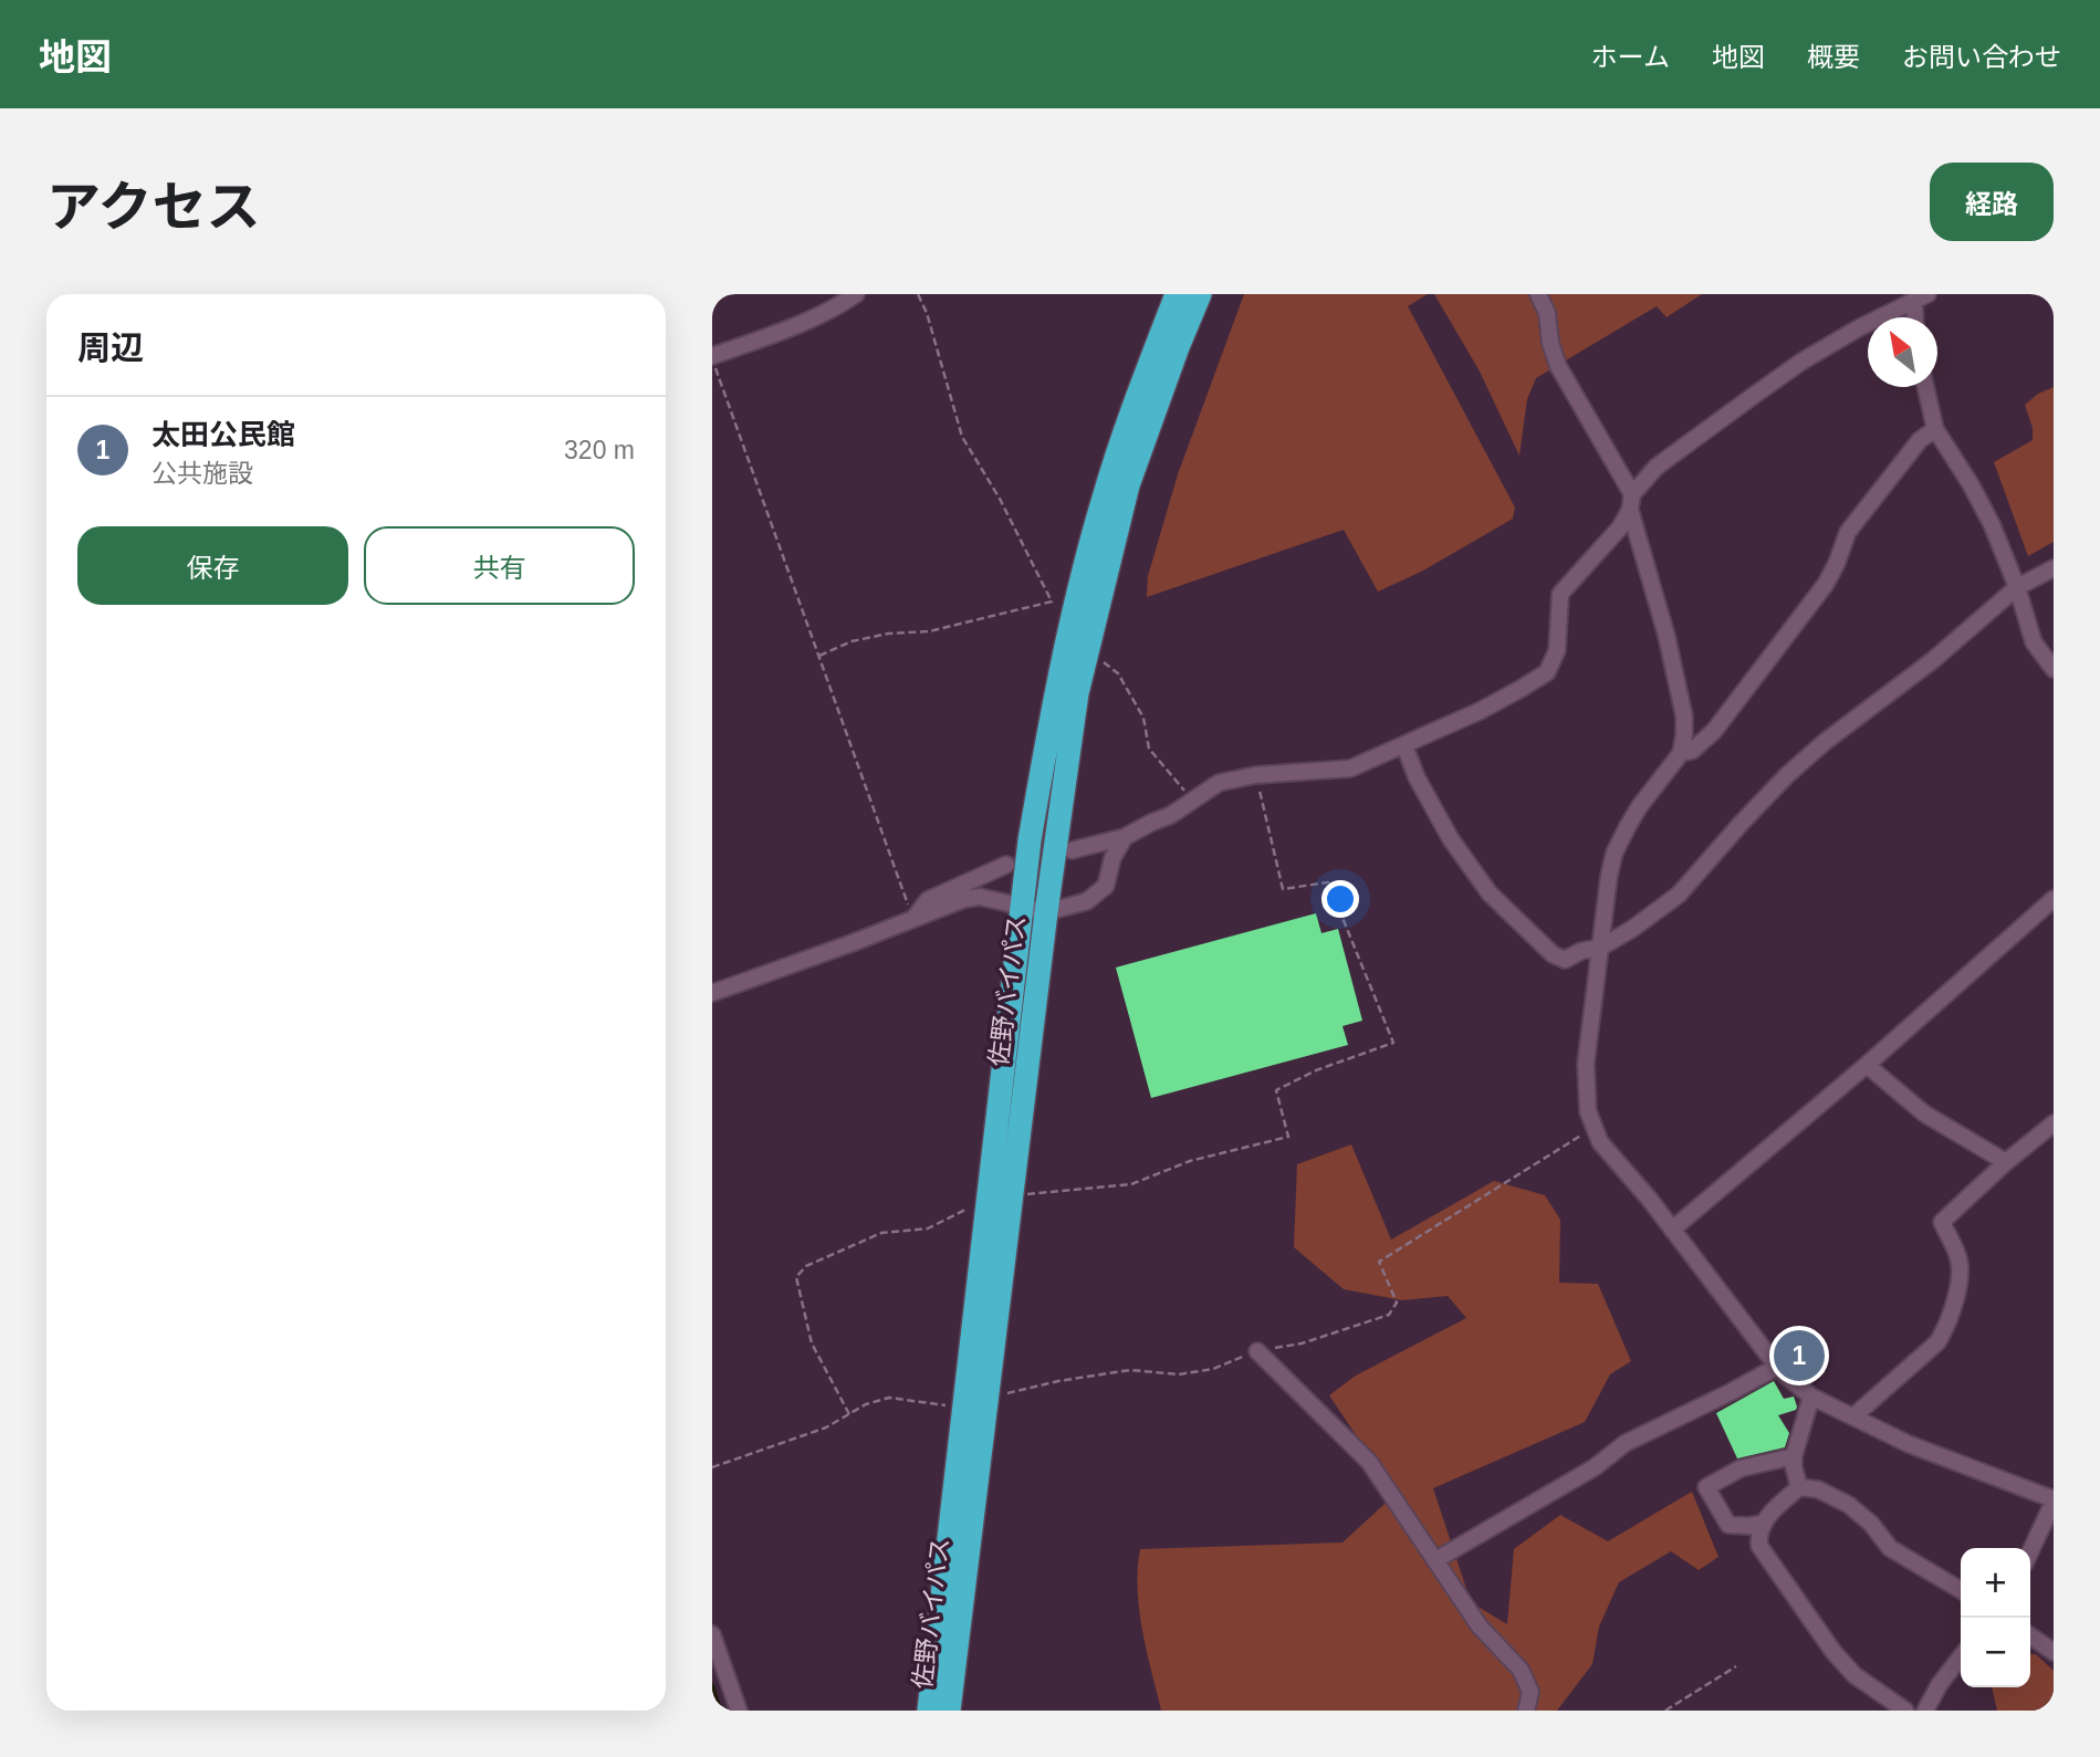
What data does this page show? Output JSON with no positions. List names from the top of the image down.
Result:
{
  "streets": {
    "highway": ["佐野バイパス"]
  },
  "north": "top left",
  "page": {
    "header": "地図",
    "nav": [
      "ホーム",
      "地図",
      "概要",
      "お問い合わせ"
    ],
    "title": "アクセス",
    "buttons": [
      "経路",
      ["保存", "共有"]
    ],
    "heading": "周辺",
    "list": [
      {
        "mark": "1",
        "name": "太田公民館",
        "note": "公共施設",
        "value": "320 m"
      }
    ],
    "pins": "1",
    "map_buttons": ["+", "−"]
  }
}
